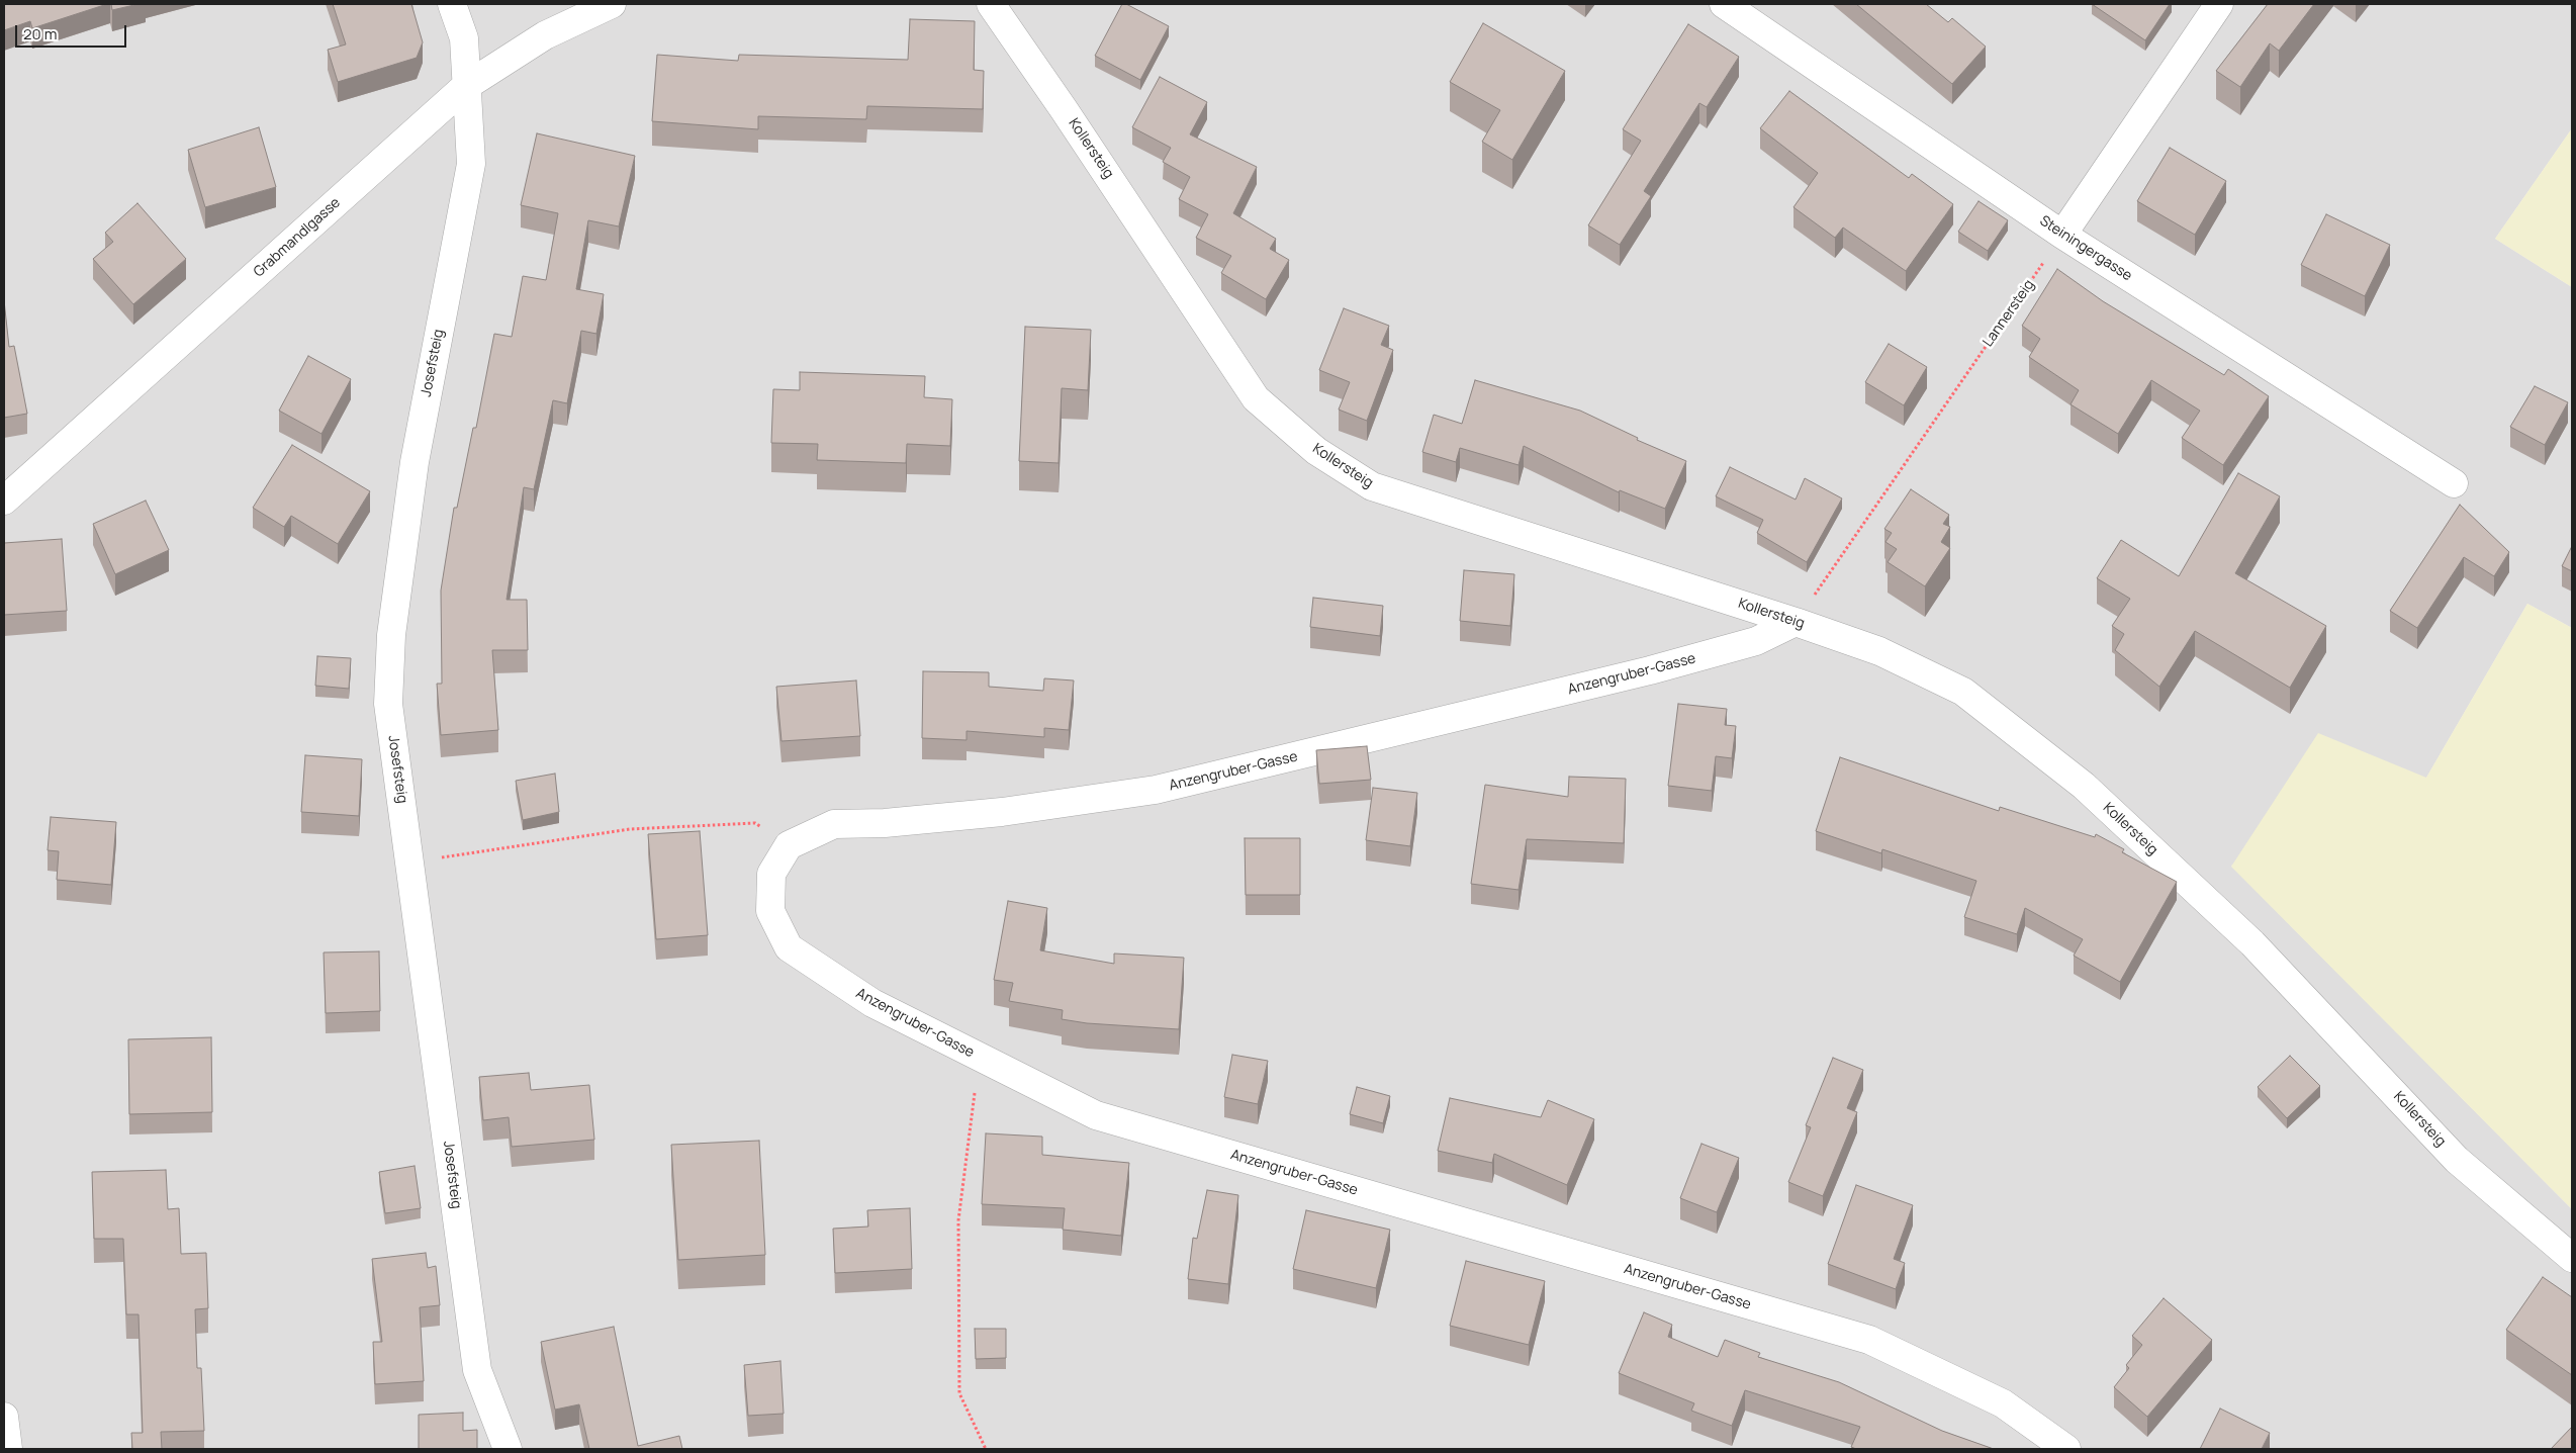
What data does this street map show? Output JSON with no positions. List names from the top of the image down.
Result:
{
  "streets": {
    "street": [
      "Kollersteig",
      "Grabmandlgasse",
      "Steiningergasse",
      "Josefsteig",
      "Anzengruber-Gasse"
    ],
    "path": ["Lannersteig"]
  },
  "crossings": [
    ["Kollersteig", "Lannersteig"],
    ["Kollersteig", "Anzengruber-Gasse"],
    ["Grabmandlgasse", "Josefsteig"],
    ["Steiningergasse", "Lannersteig"],
    ["Lannersteig", "Anzengruber-Gasse"]
  ],
  "scale_bar": "20 m"
}
